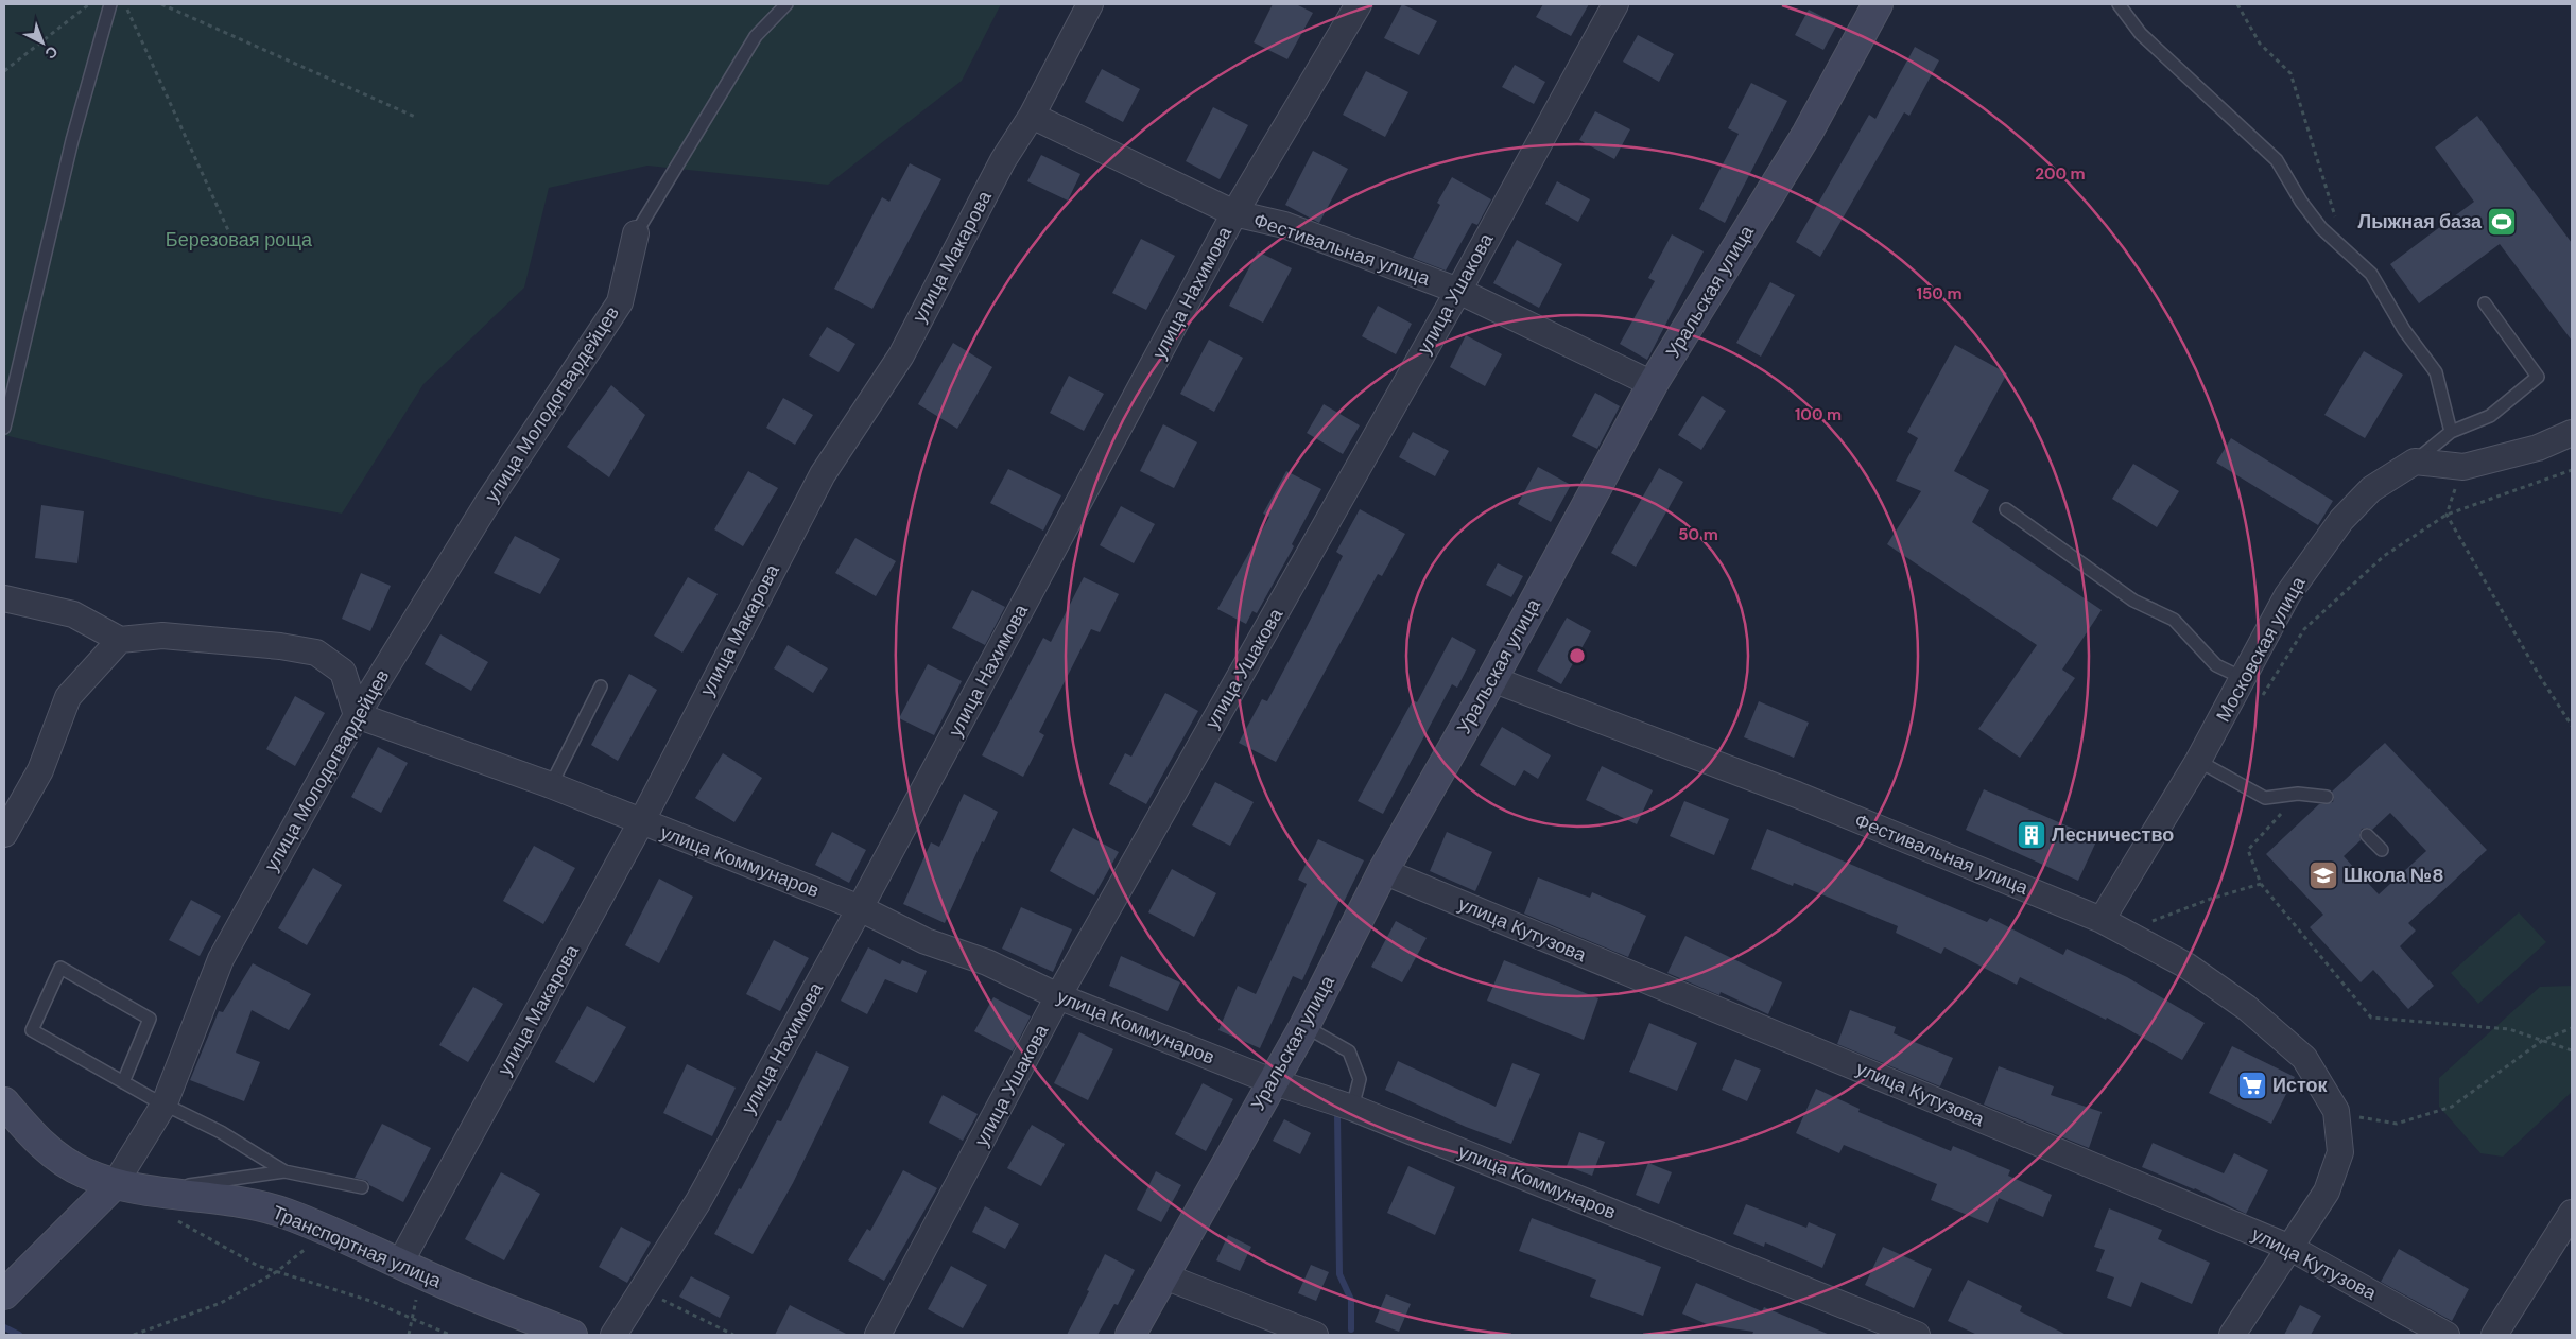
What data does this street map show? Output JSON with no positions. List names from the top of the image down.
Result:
{
  "streets": {
    "street": [
      "Фестивальная улица",
      "улица Макарова",
      "Уральская улица",
      "улица Нахимова",
      "улица Ушакова",
      "улица Молодогвардейцев",
      "Московская улица",
      "улица Коммунаров",
      "улица Кутузова",
      "Транспортная улица"
    ]
  },
  "crossings": [
    ["Фестивальная улица", "улица Макарова"],
    ["Фестивальная улица", "Уральская улица"],
    ["Фестивальная улица", "улица Нахимова"],
    ["Фестивальная улица", "улица Ушакова"],
    ["Фестивальная улица", "Московская улица"],
    ["улица Макарова", "улица Коммунаров"],
    ["улица Макарова", "Транспортная улица"],
    ["Уральская улица", "улица Коммунаров"],
    ["Уральская улица", "улица Кутузова"],
    ["улица Нахимова", "улица Коммунаров"],
    ["улица Ушакова", "улица Коммунаров"],
    ["улица Молодогвардейцев", "улица Коммунаров"],
    ["улица Молодогвардейцев", "Транспортная улица"]
  ],
  "parks": ["Березовая роща"],
  "places": {
    "sports": ["Лыжная база"],
    "building": ["Лесничество"],
    "school or university": ["Школа №8"],
    "supermarket": ["Исток"]
  },
  "north": "bottom right",
  "rings": [
    "200 m",
    "150 m",
    "100 m",
    "50 m"
  ]
}
